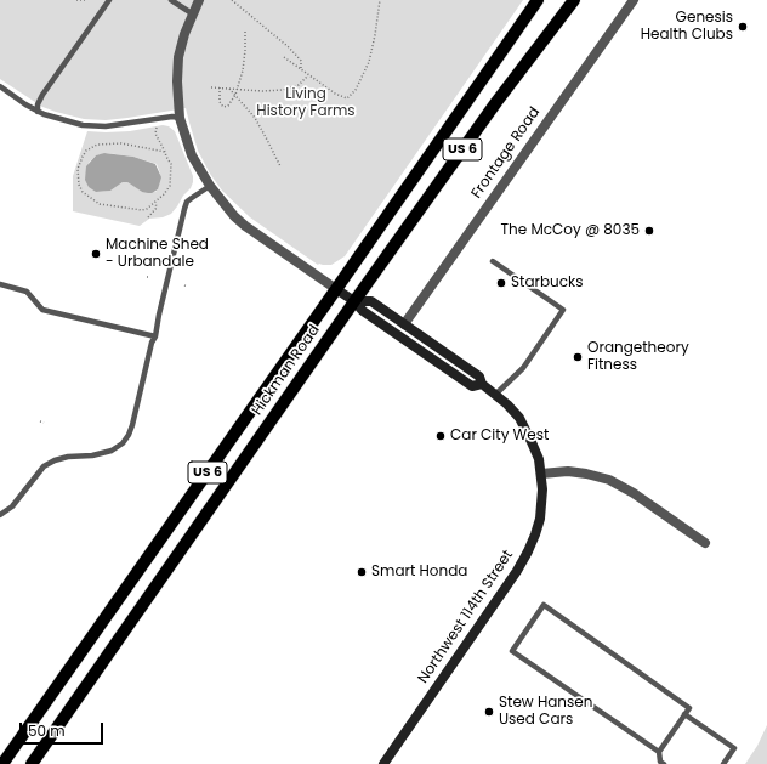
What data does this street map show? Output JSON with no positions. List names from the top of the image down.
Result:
{
  "streets": {
    "main road": ["US 6", "Hickman Road"],
    "street": ["Frontage Road", "Northwest 114th Street"]
  },
  "parks": ["Living History Farms"],
  "places": [
    "Genesis Health Clubs",
    "The McCoy @ 8035",
    "Machine Shed - Urbandale",
    "Starbucks",
    "Orangetheory Fitness",
    "Car City West",
    "Smart Honda",
    "Stew Hansen Used Cars"
  ],
  "scale_bar": "50 m"
}
